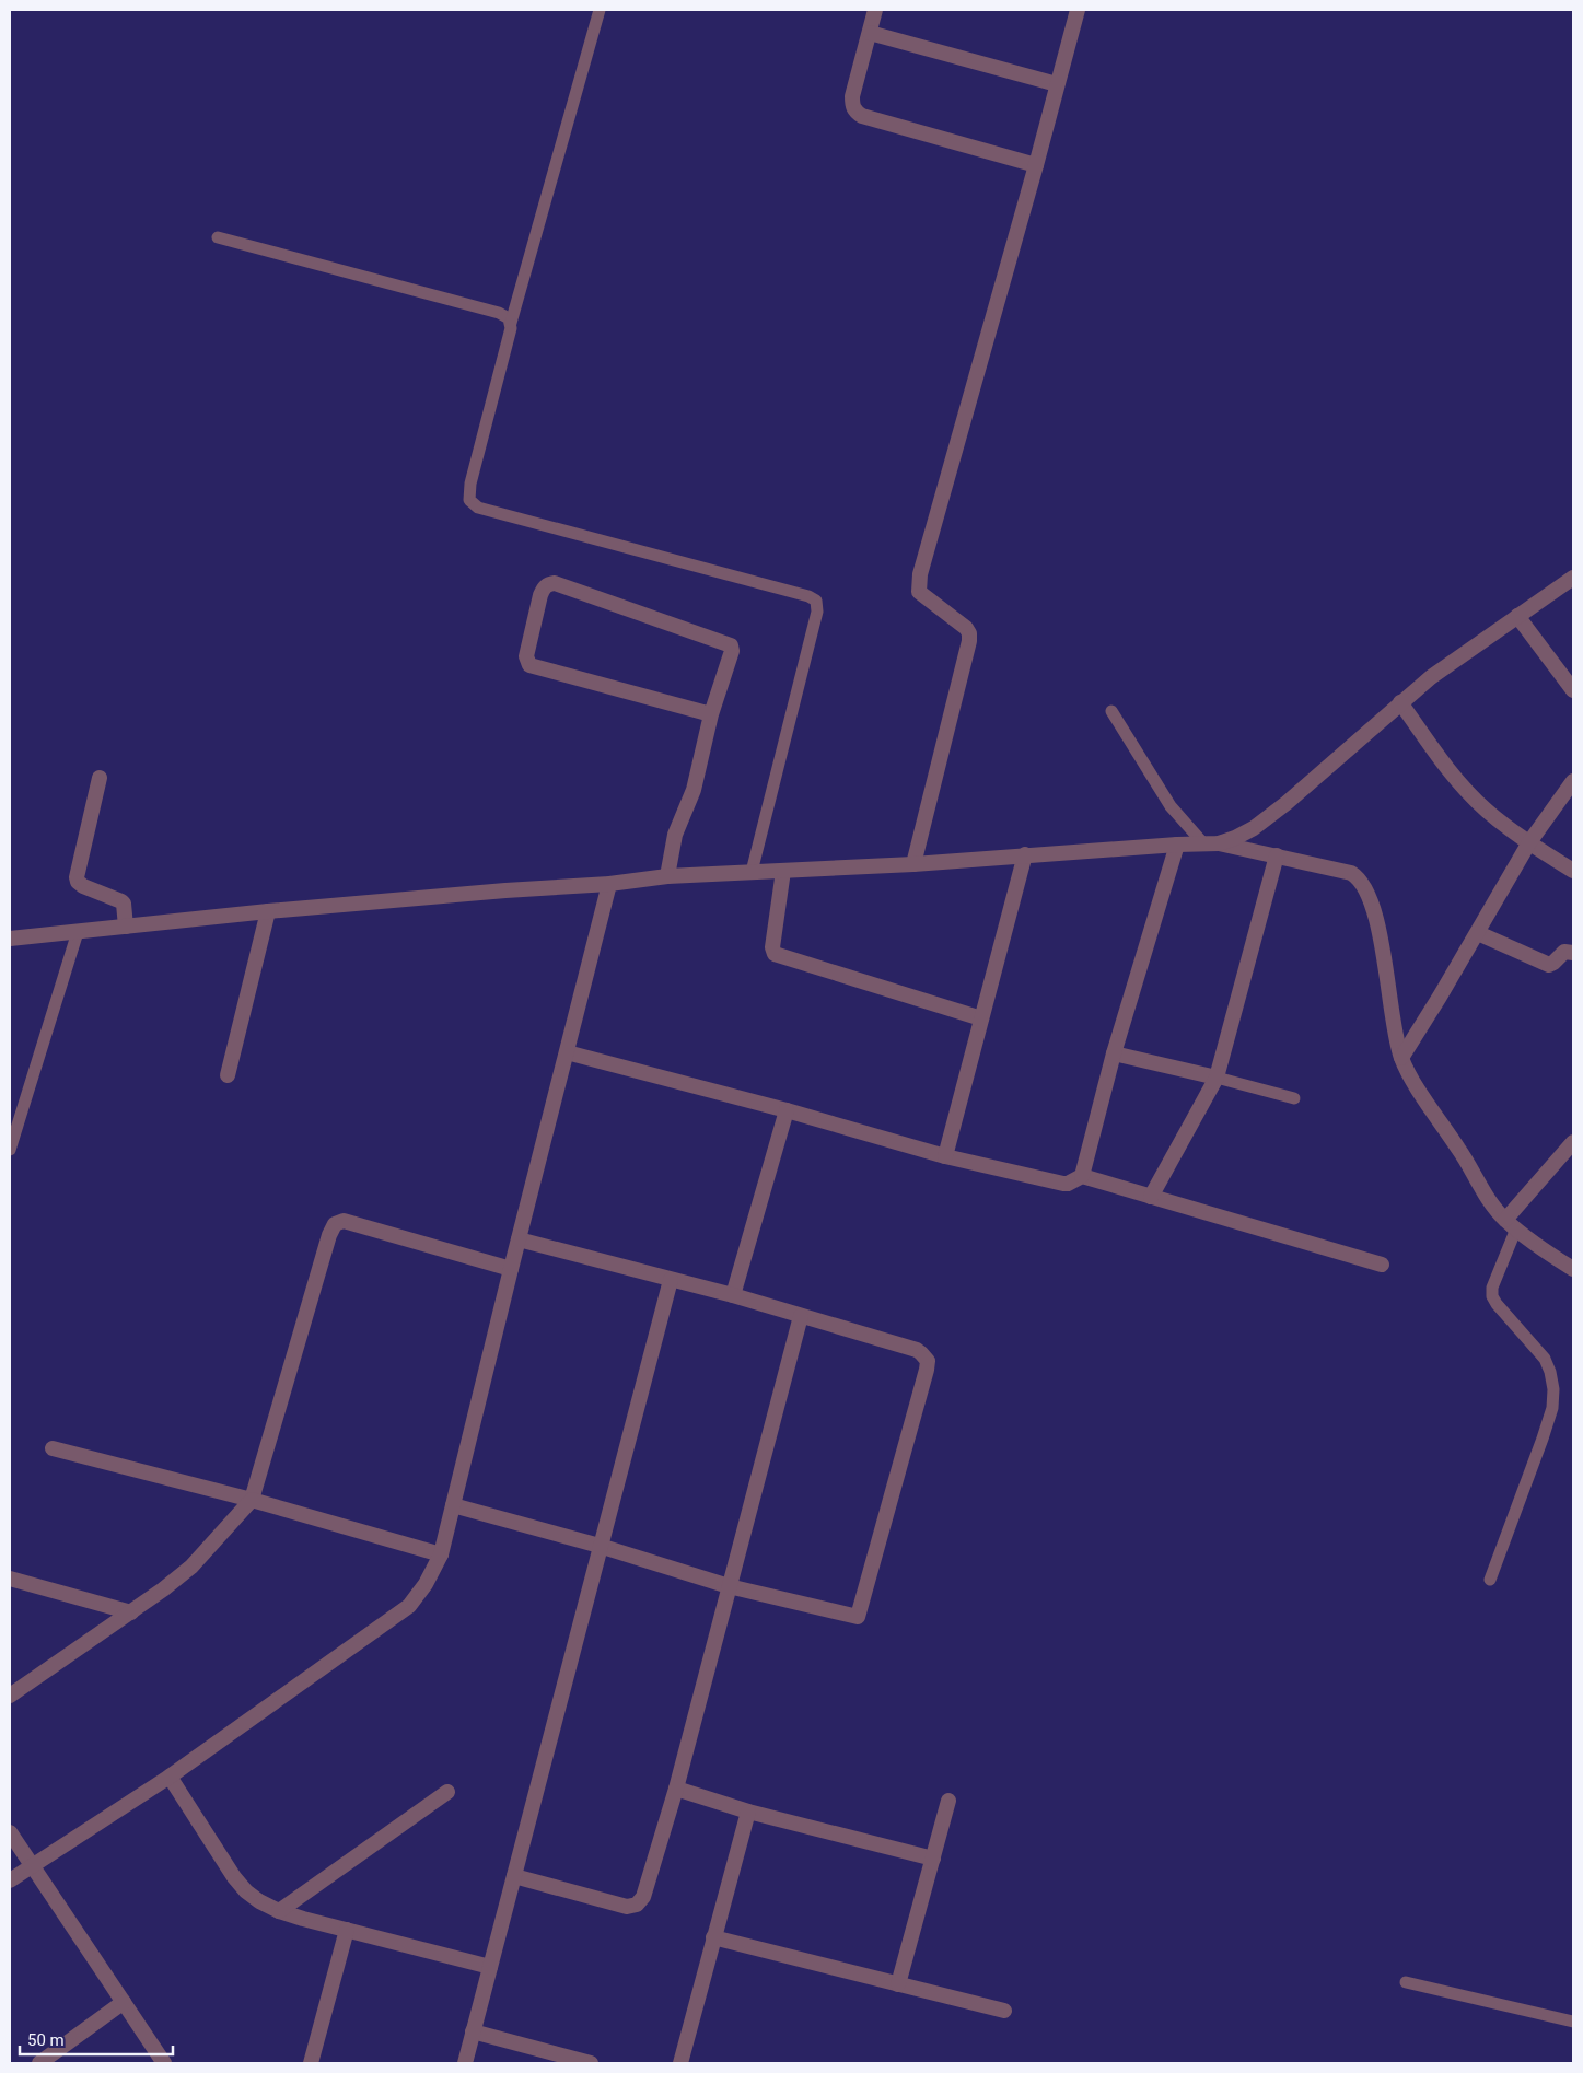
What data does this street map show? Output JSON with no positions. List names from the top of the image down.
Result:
{
  "scale_bar": "50 m"
}
